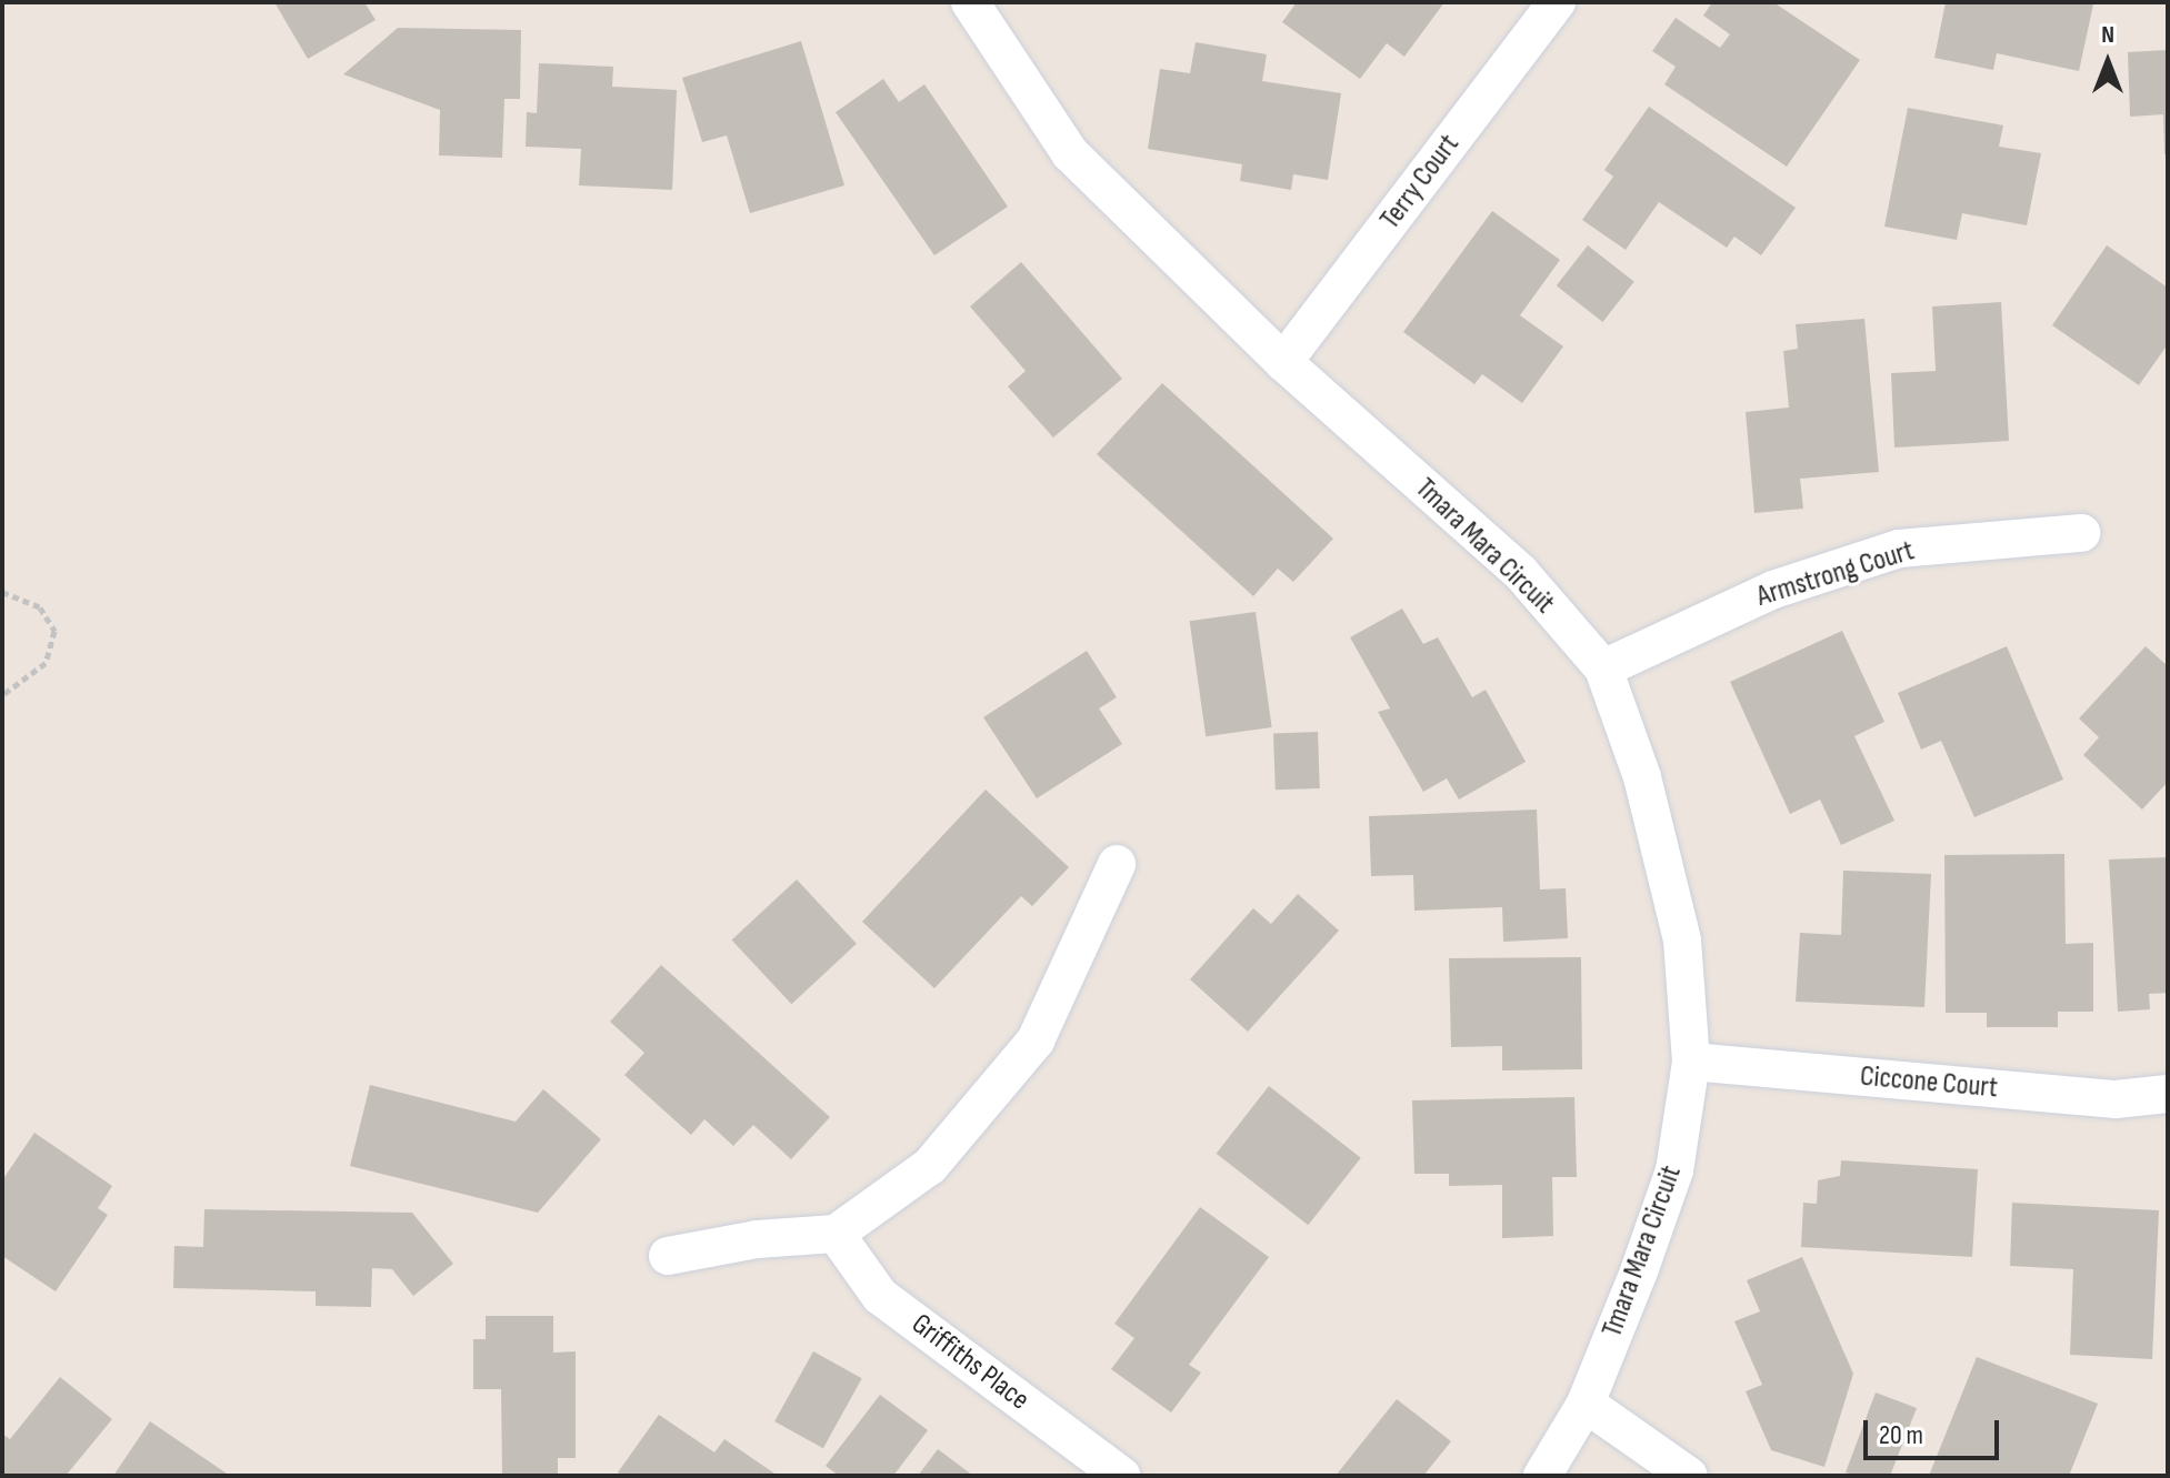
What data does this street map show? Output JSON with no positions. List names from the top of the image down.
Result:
{
  "streets": {
    "street": [
      "Terry Court",
      "Tmara Mara Circuit",
      "Armstrong Court",
      "Ciccone Court",
      "Griffiths Place"
    ]
  },
  "crossings": [
    ["Terry Court", "Tmara Mara Circuit"],
    ["Tmara Mara Circuit", "Armstrong Court"],
    ["Tmara Mara Circuit", "Ciccone Court"]
  ],
  "scale_bar": "20 m",
  "north": "top"
}
